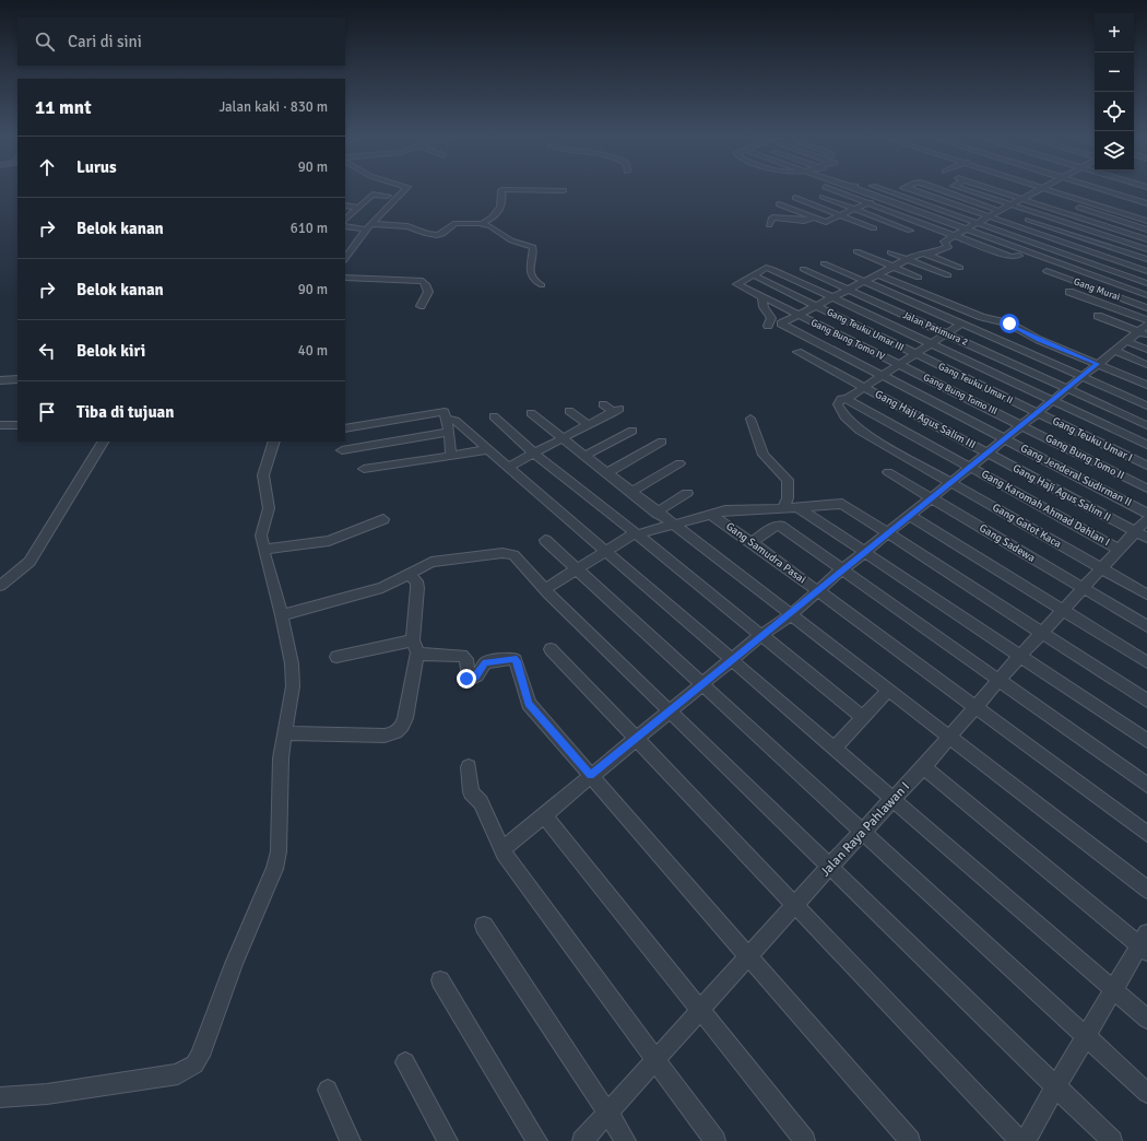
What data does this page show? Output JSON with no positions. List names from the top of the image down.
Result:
{
  "streets": {
    "street": [
      "Gang Murai",
      "Jalan Patimura 2",
      "Gang Teuku Umar III",
      "Gang Bung Tomo IV",
      "Gang Teuku Umar II",
      "Gang Bung Tomo III",
      "Gang Haji Agus Salim III",
      "Gang Teuku Umar I",
      "Gang Bung Tomo II",
      "Gang Jenderal Sudirman II",
      "Gang Haji Agus Salim II",
      "Gang Karomah Ahmad Dahlan I",
      "Gang Gatot Kaca",
      "Gang Sadewa",
      "Gang Samudra Pasai",
      "Jalan Raya Pahlawan I"
    ]
  },
  "crossings": [
    ["Gang Teuku Umar III", "Gang Bung Tomo IV"],
    ["Gang Teuku Umar III", "Gang Teuku Umar II"],
    ["Gang Bung Tomo IV", "Gang Bung Tomo III"],
    ["Gang Bung Tomo IV", "Gang Jenderal Sudirman II"],
    ["Gang Teuku Umar II", "Gang Teuku Umar I"],
    ["Gang Bung Tomo III", "Gang Bung Tomo II"],
    ["Gang Haji Agus Salim III", "Gang Haji Agus Salim II"],
    ["Gang Haji Agus Salim II", "Jalan Raya Pahlawan I"],
    ["Gang Karomah Ahmad Dahlan I", "Gang Gatot Kaca"],
    ["Gang Karomah Ahmad Dahlan I", "Jalan Raya Pahlawan I"],
    ["Gang Gatot Kaca", "Jalan Raya Pahlawan I"],
    ["Gang Sadewa", "Jalan Raya Pahlawan I"],
    ["Gang Samudra Pasai", "Jalan Raya Pahlawan I"]
  ],
  "page": {
    "map_buttons": ["+", "−"],
    "search": "Cari di sini",
    "heading": ["11 mnt", "Jalan kaki · 830 m"],
    "list": [
      ["Lurus", "90 m"],
      ["Belok kanan", "610 m"],
      ["Belok kanan", "90 m"],
      ["Belok kiri", "40 m"],
      "Tiba di tujuan"
    ]
  }
}
